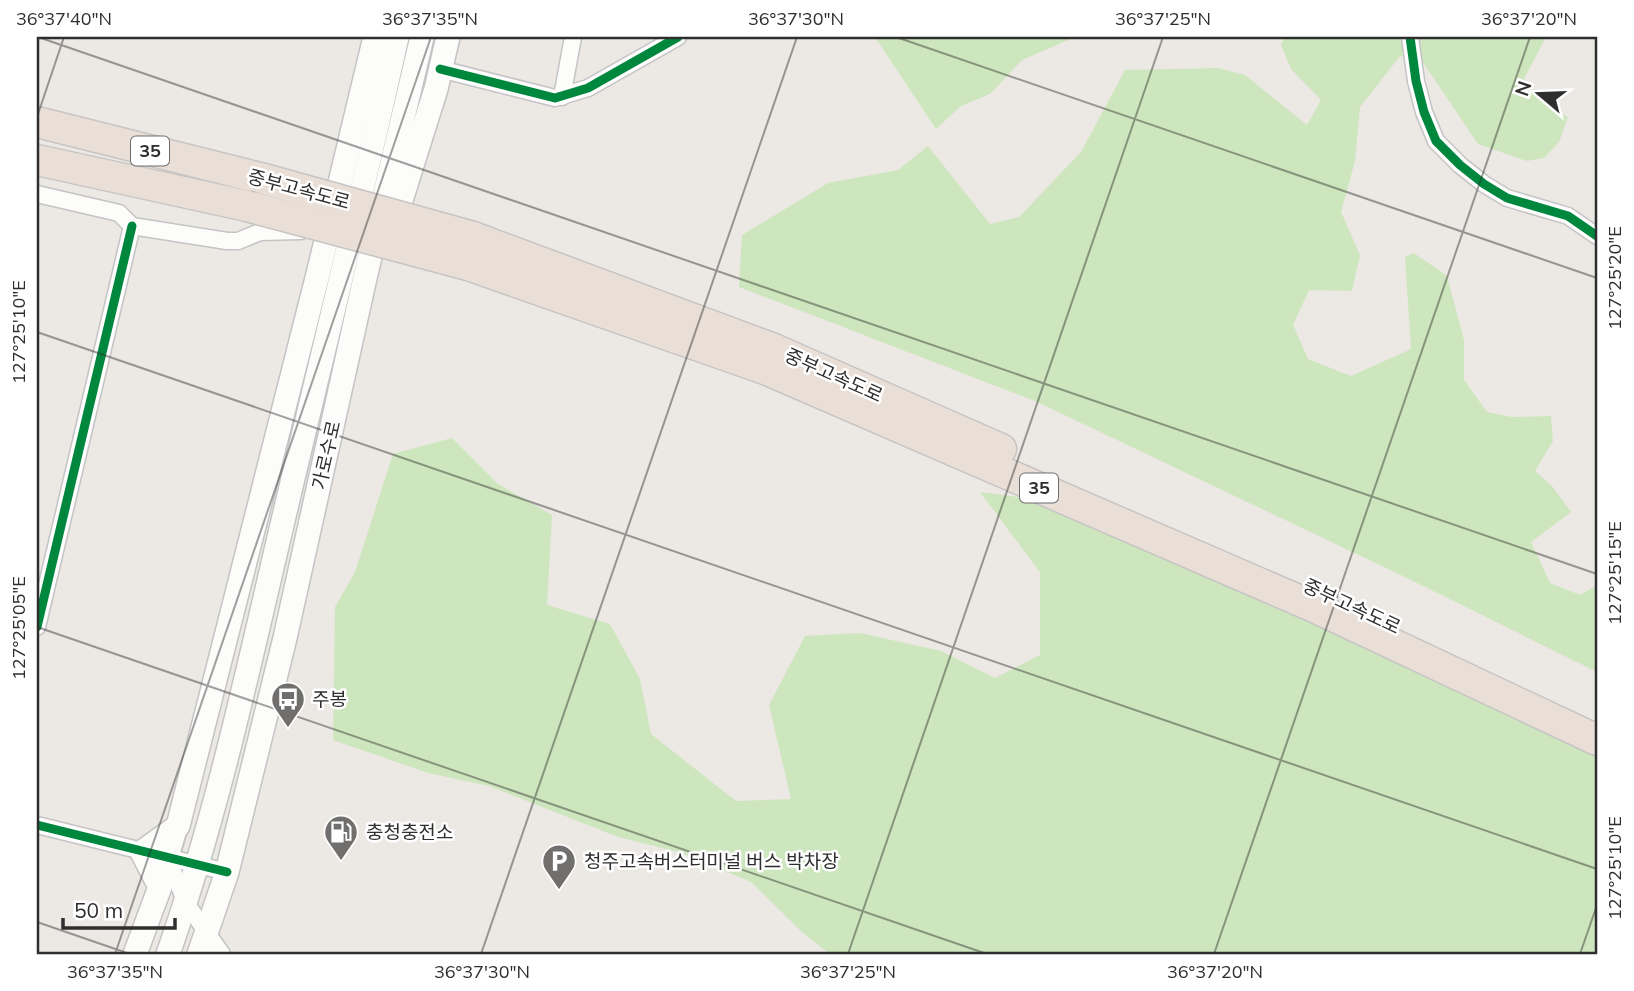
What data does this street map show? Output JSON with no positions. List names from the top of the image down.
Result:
{
  "streets": {
    "highway": ["35", "중부고속도로"],
    "main road": ["가로수로"]
  },
  "places": {
    "bus stop": ["주봉"],
    "fuel station": ["충청충전소"],
    "parking": ["청주고속버스터미널 버스 박차장"]
  },
  "scale_bar": "50 m",
  "north": "left",
  "coordinates": [
    "36°37'40\"N",
    "36°37'35\"N",
    "36°37'30\"N",
    "36°37'25\"N",
    "36°37'20\"N",
    "127°25'20\"E",
    "127°25'10\"E",
    "127°25'15\"E",
    "127°25'05\"E"
  ]
}
